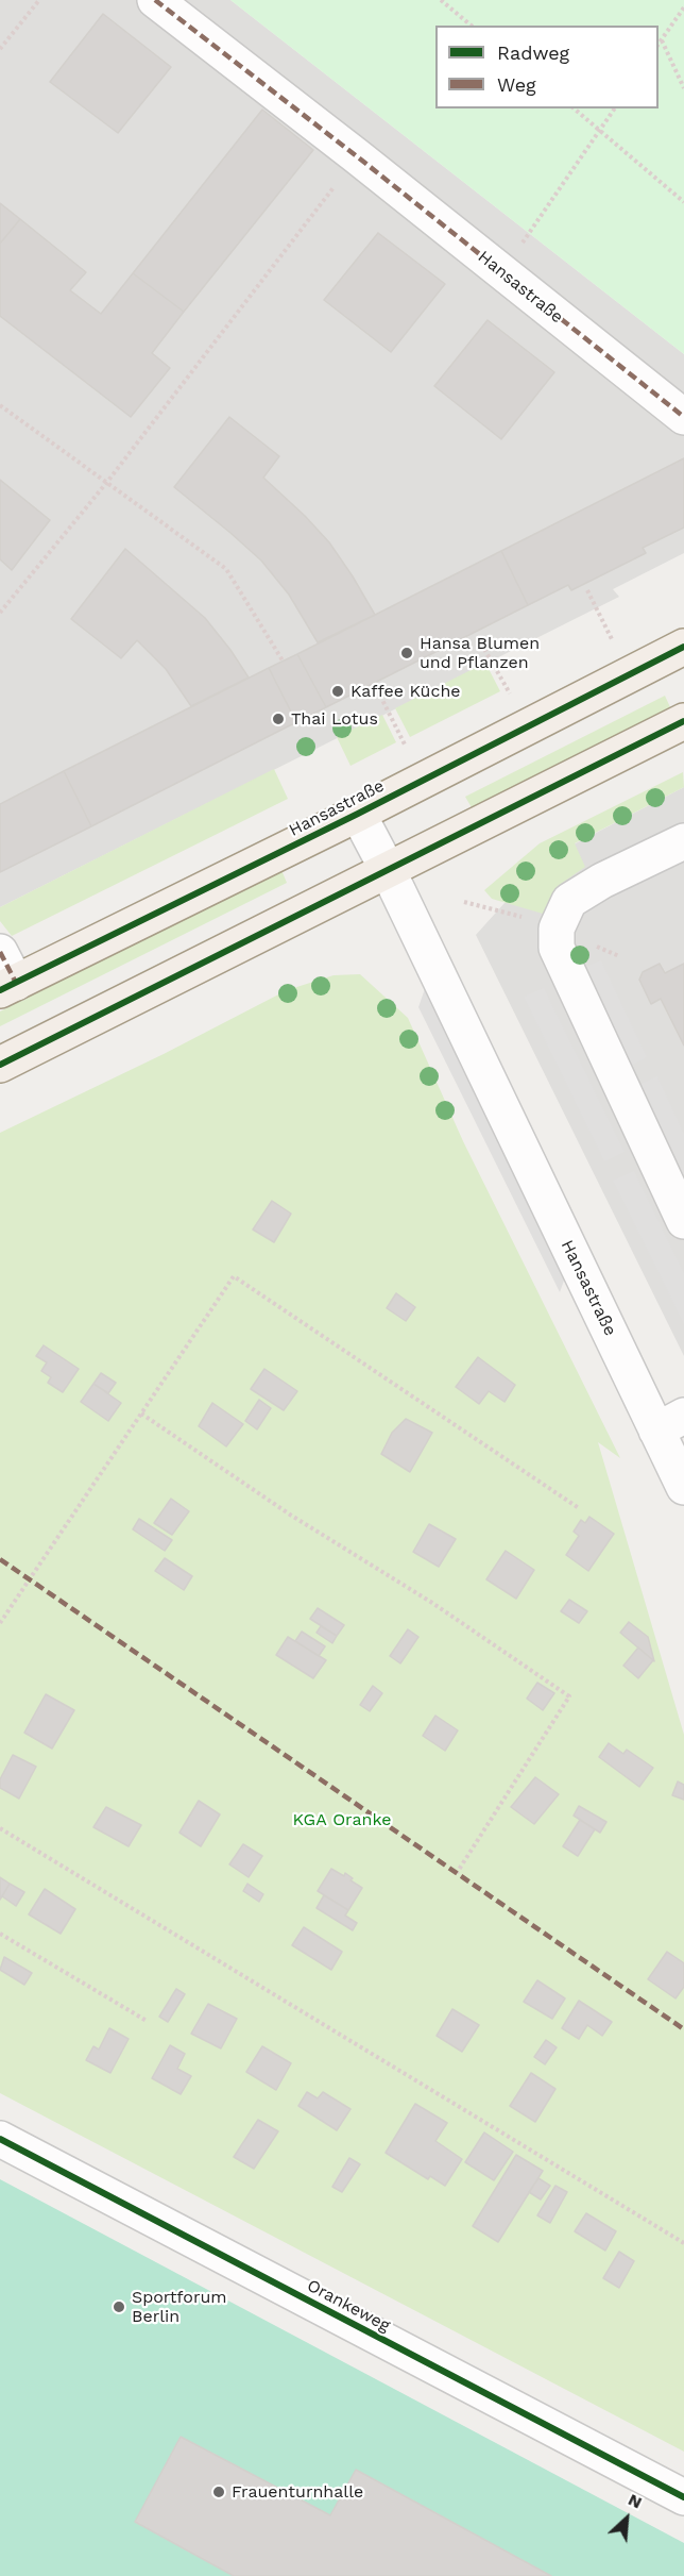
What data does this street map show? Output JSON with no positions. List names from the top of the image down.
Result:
{
  "streets": {
    "main road": ["Hansastraße"],
    "street": ["Orankeweg"]
  },
  "parks": ["KGA Oranke"],
  "places": [
    "Hansa Blumen und Pflanzen",
    "Kaffee Küche",
    "Thai Lotus",
    "Sportforum Berlin",
    "Frauenturnhalle"
  ],
  "legend": ["Radweg", "Weg"],
  "north": "top right"
}
